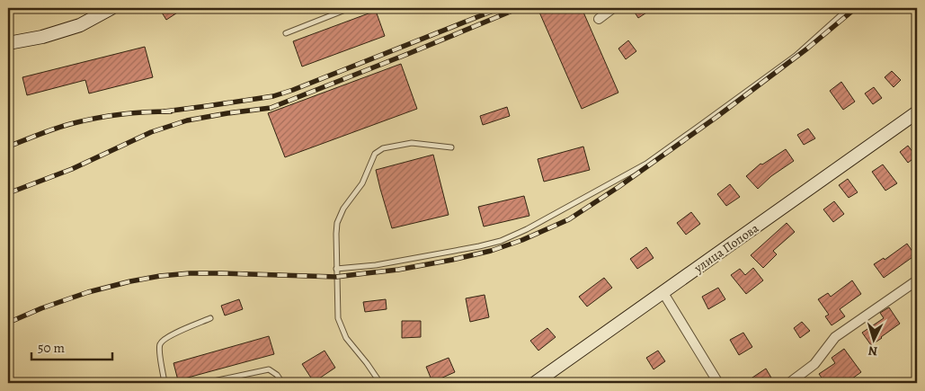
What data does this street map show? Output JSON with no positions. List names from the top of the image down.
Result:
{
  "streets": {
    "street": ["улица Попова"]
  },
  "scale_bar": "50 m",
  "north": "bottom"
}
